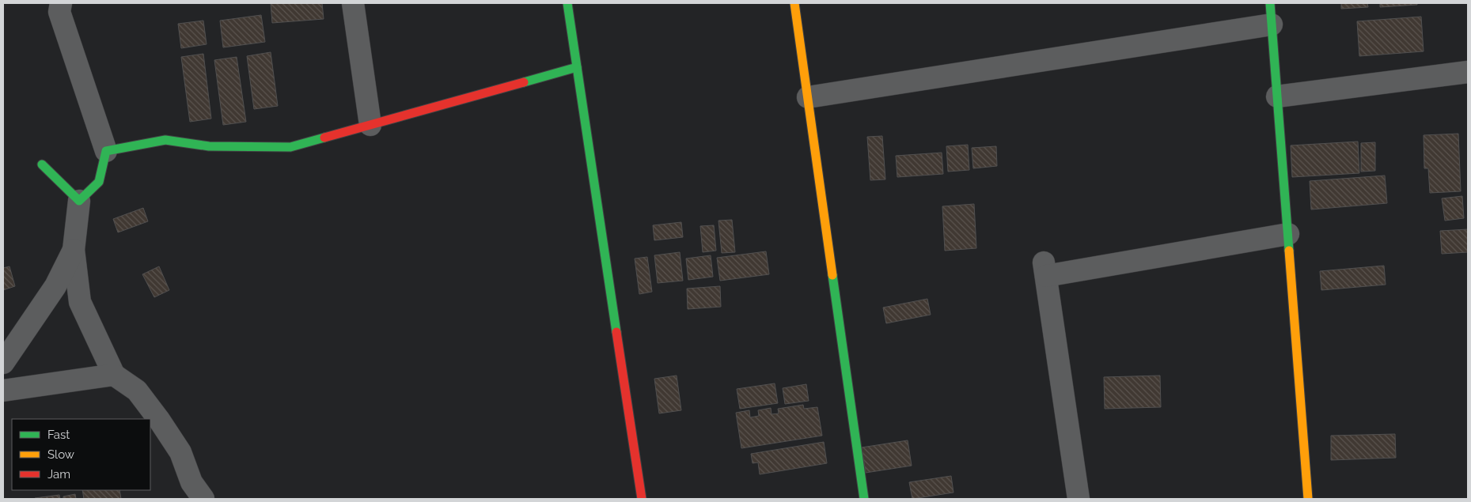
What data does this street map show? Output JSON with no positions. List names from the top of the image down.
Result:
{
  "legend": ["Fast", "Slow", "Jam"]
}
